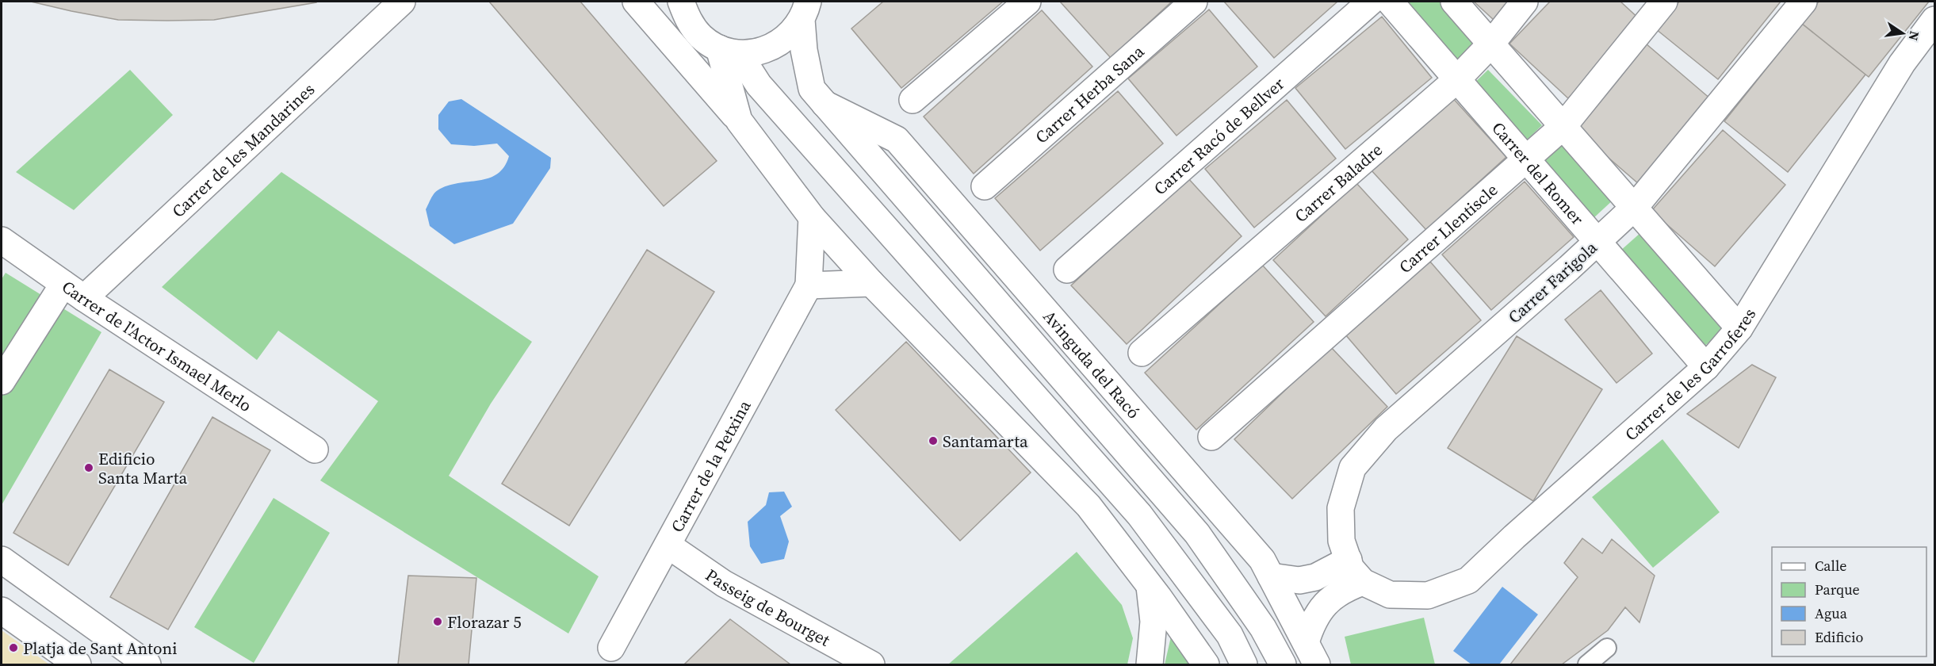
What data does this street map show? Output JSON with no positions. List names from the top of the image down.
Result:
{
  "streets": {
    "street": [
      "Carrer Herba Sana",
      "Carrer Racó de Bellver",
      "Carrer de les Mandarines",
      "Carrer del Romer",
      "Carrer Baladre",
      "Carrer Llentiscle",
      "Carrer Farigola",
      "Carrer de l'Actor Ismael Merlo",
      "Avinguda del Racó",
      "Carrer de les Garroferes",
      "Carrer de la Petxina",
      "Passeig de Bourget"
    ]
  },
  "crossings": [
    ["Carrer de les Mandarines", "Carrer de l'Actor Ismael Merlo"],
    ["Carrer del Romer", "Carrer Baladre"],
    ["Carrer del Romer", "Carrer Llentiscle"],
    ["Carrer del Romer", "Carrer Farigola"],
    ["Carrer del Romer", "Carrer de les Garroferes"],
    ["Carrer Farigola", "Carrer de les Garroferes"],
    ["Carrer de la Petxina", "Passeig de Bourget"]
  ],
  "places": [
    "Santamarta",
    "Edificio Santa Marta",
    "Florazar 5",
    "Platja de Sant Antoni"
  ],
  "legend": [
    "Calle",
    "Parque",
    "Agua",
    "Edificio"
  ],
  "north": "right"
}
